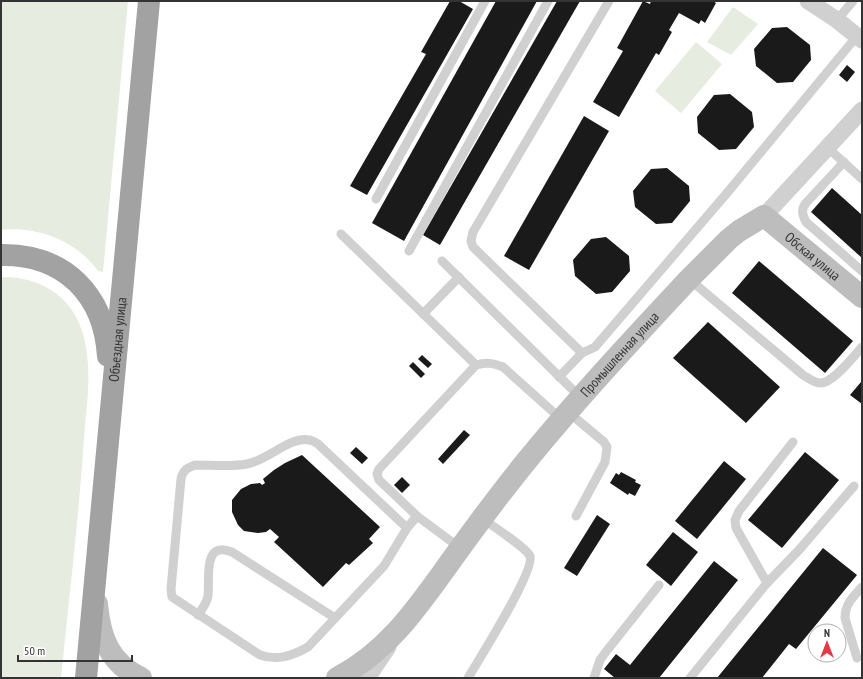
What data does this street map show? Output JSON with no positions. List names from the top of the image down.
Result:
{
  "streets": {
    "highway": ["Объездная улица"],
    "main road": ["Обская улица", "Промышленная улица"]
  },
  "crossings": [
    ["Обская улица", "Промышленная улица"]
  ],
  "scale_bar": "50 m",
  "north": "top"
}
